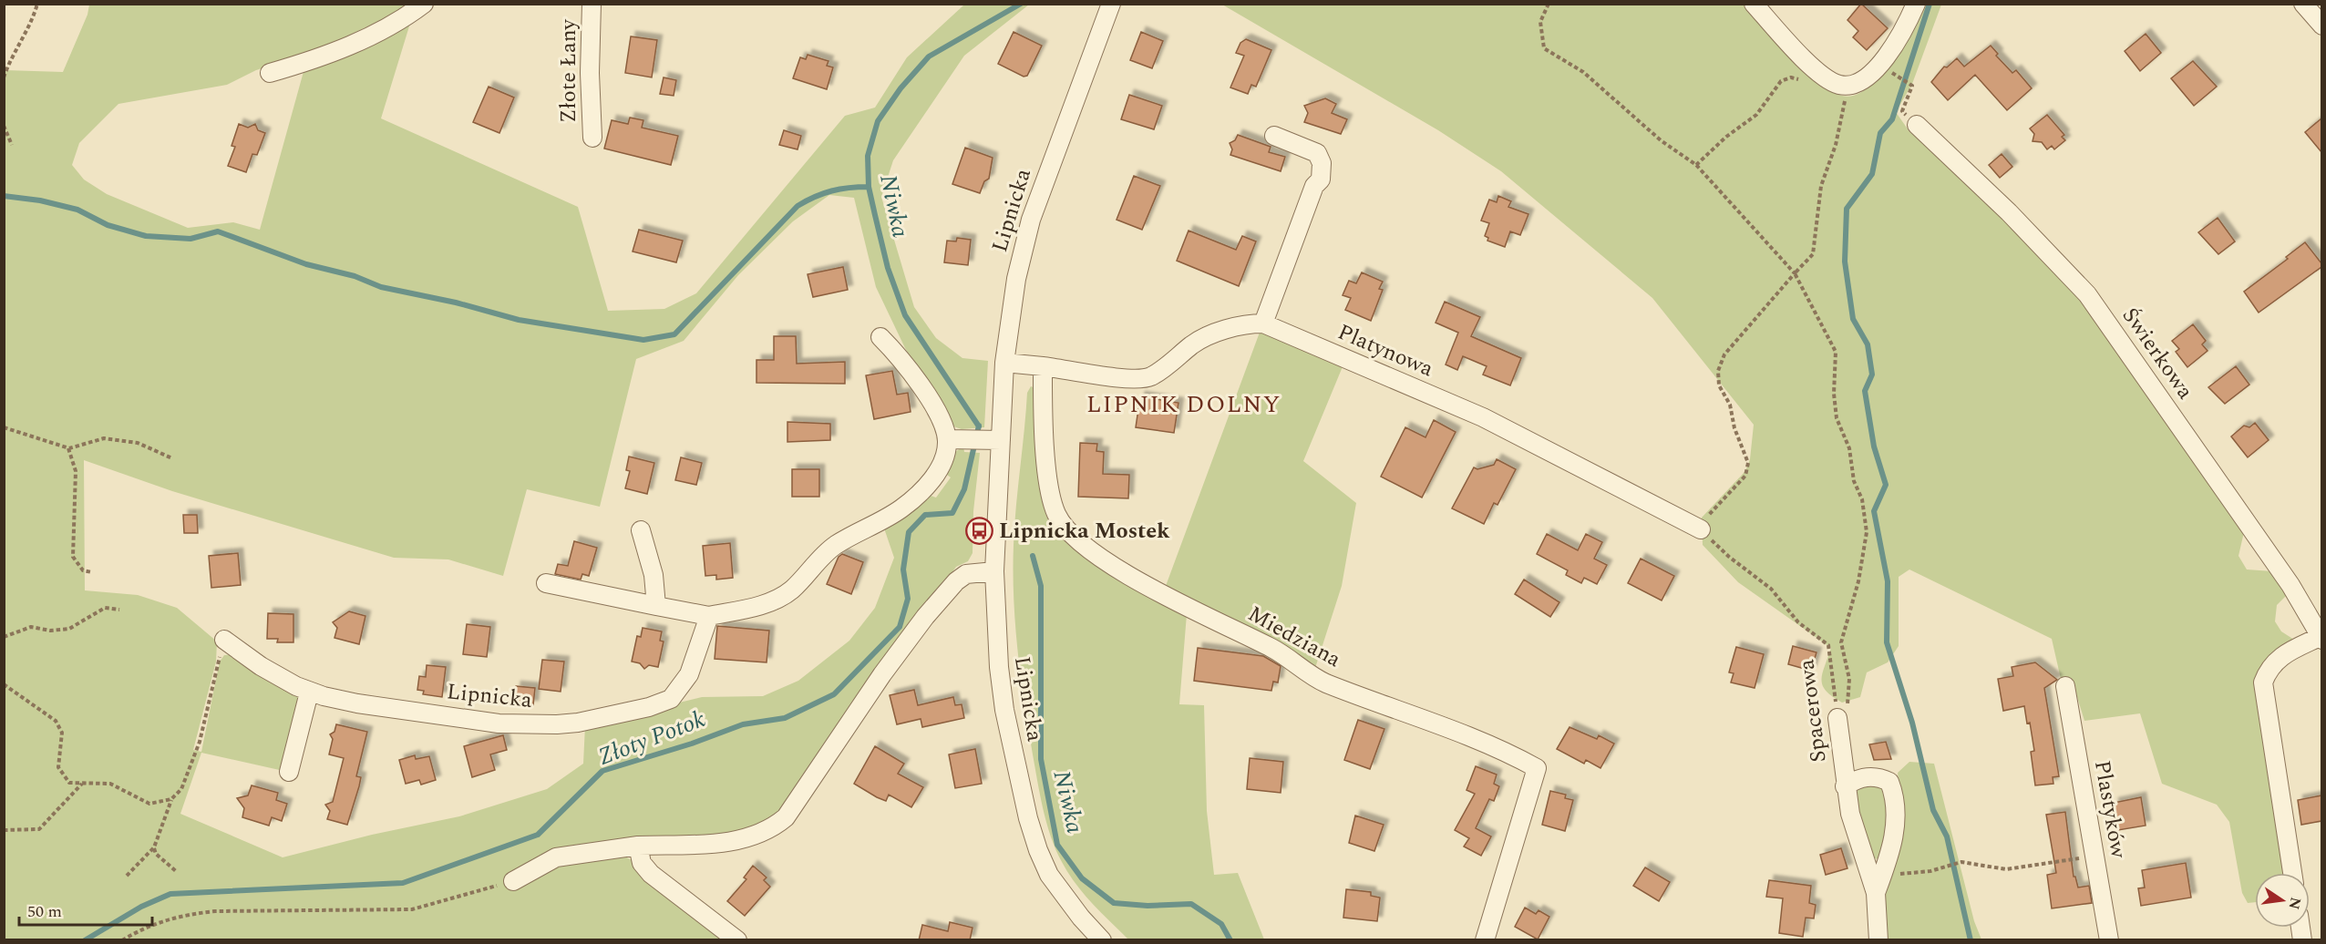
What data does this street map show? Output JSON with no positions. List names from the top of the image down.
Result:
{
  "streets": {
    "street": [
      "Złote Łany",
      "Lipnicka",
      "Platynowa",
      "Świerkowa",
      "Miedziana",
      "Spacerowa",
      "Plastyków"
    ]
  },
  "crossings": [
    ["Platynowa", "Spacerowa"]
  ],
  "districts": ["LIPNIK DOLNY"],
  "water": ["Niwka", "Złoty Potok"],
  "places": {
    "bus stop": ["Lipnicka Mostek"]
  },
  "scale_bar": "50 m",
  "north": "right"
}
